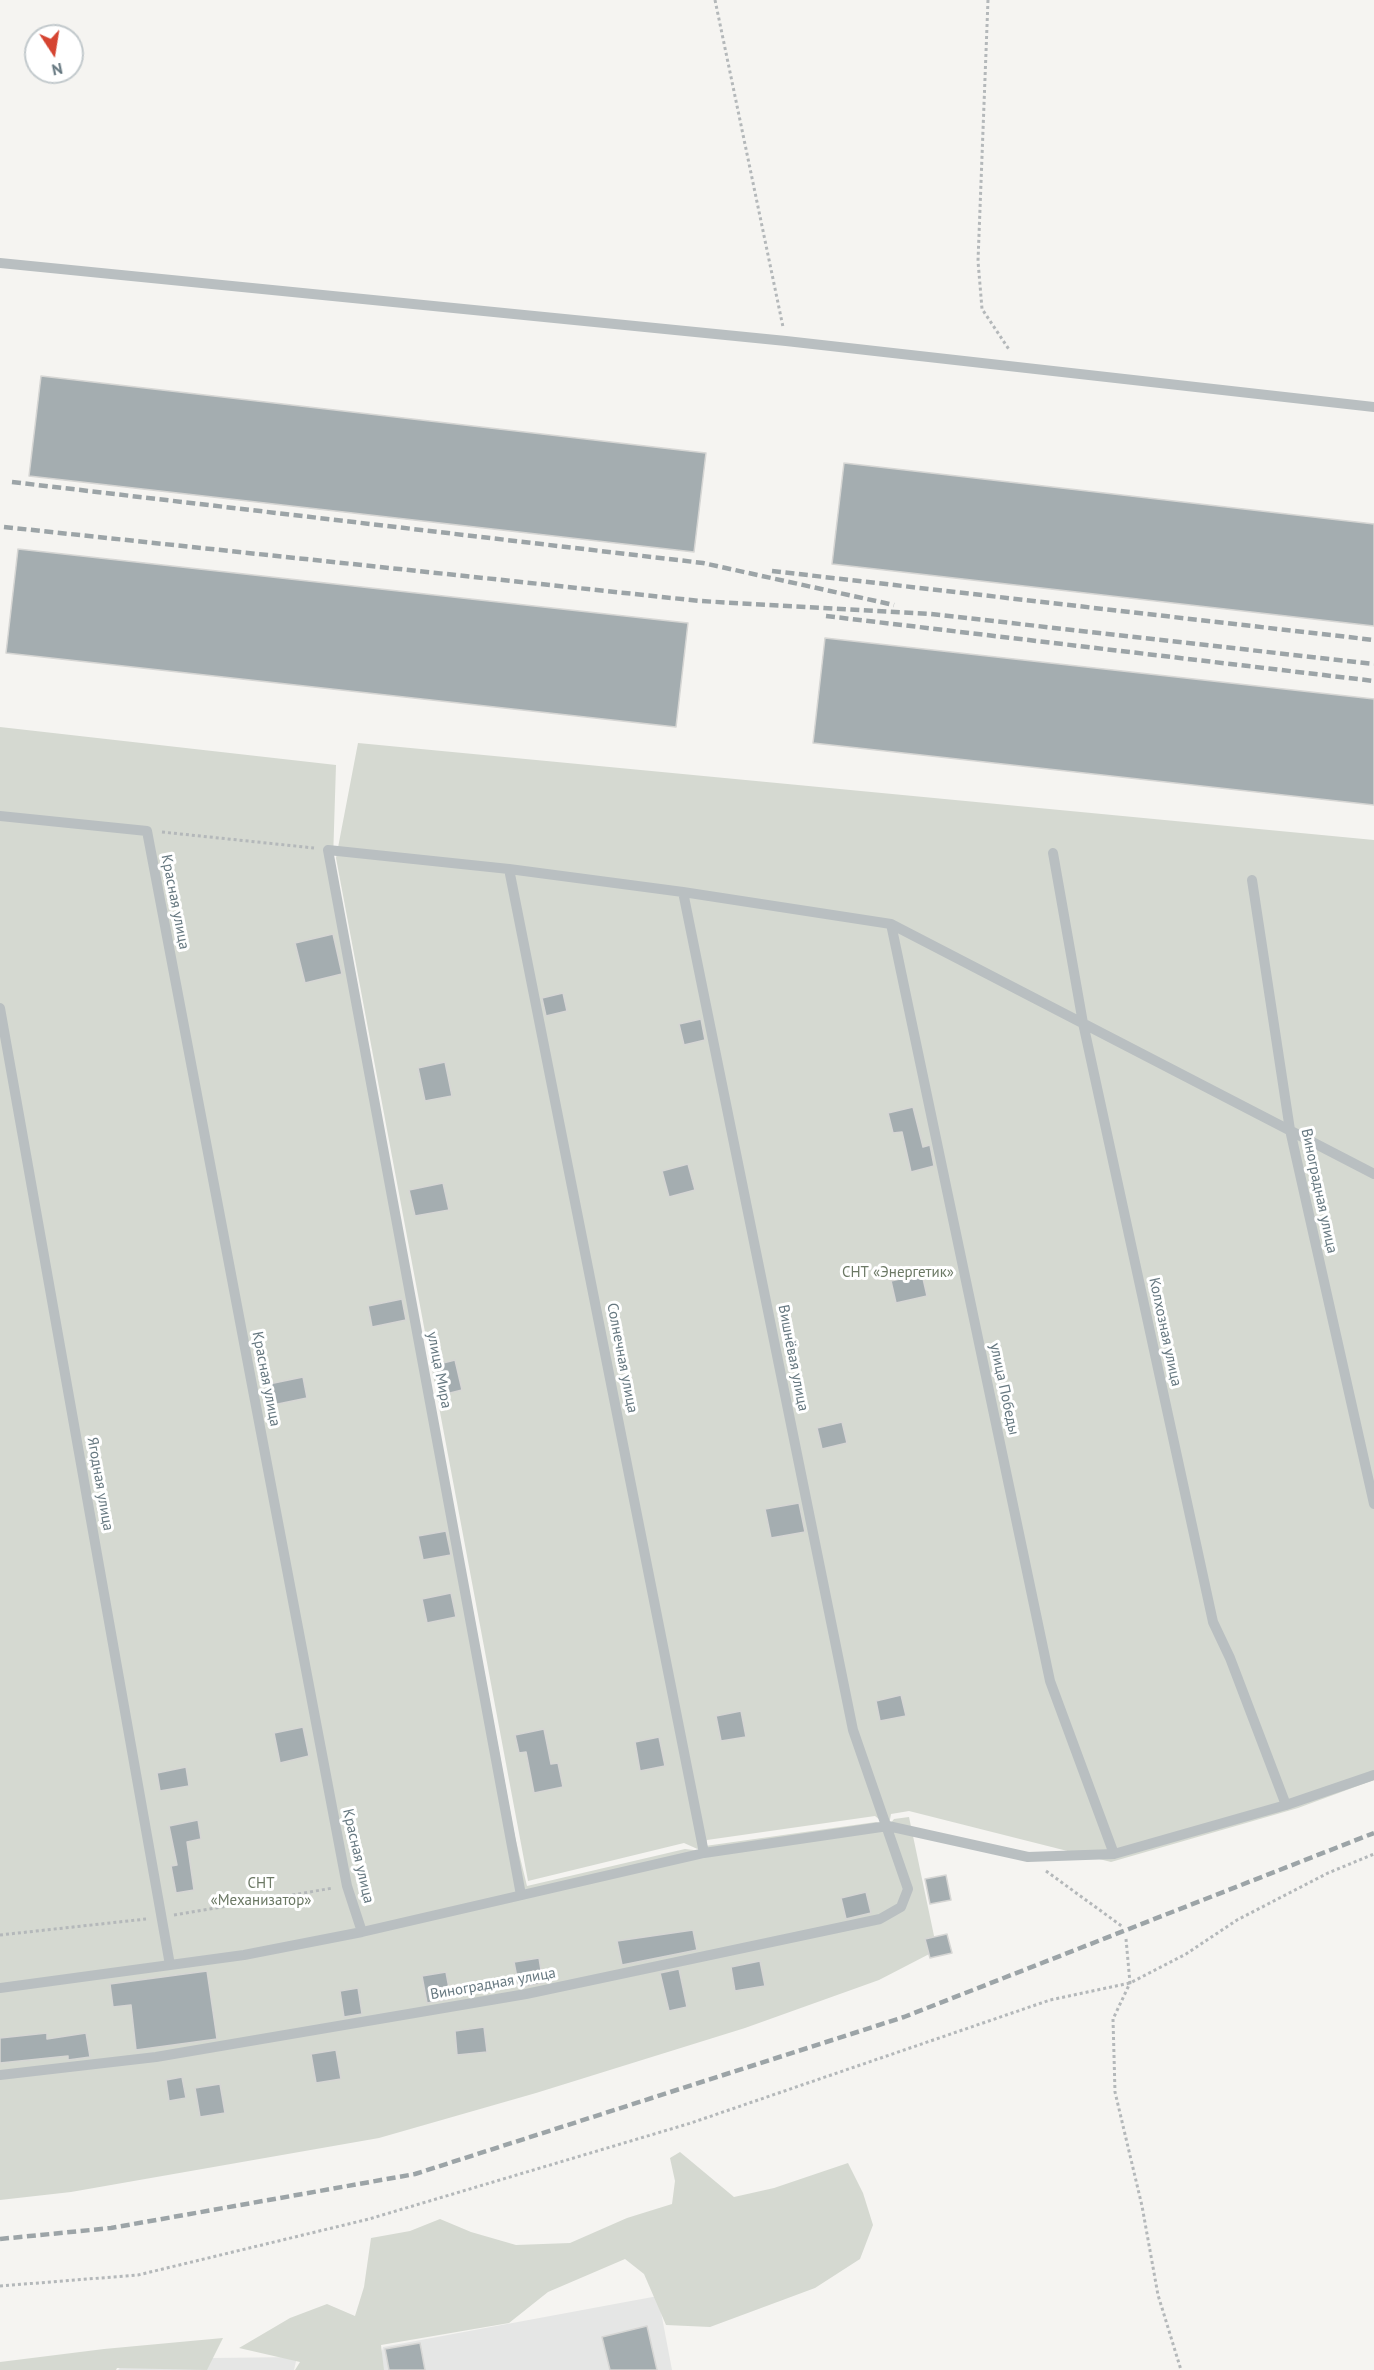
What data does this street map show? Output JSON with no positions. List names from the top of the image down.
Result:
{
  "streets": {
    "street": [
      "Красная улица",
      "Виноградная улица",
      "Колхозная улица",
      "Солнечная улица",
      "Вишнёвая улица",
      "улица Мира",
      "улица Победы",
      "Ягодная улица"
    ]
  },
  "crossings": [
    ["Виноградная улица", "Вишнёвая улица"]
  ],
  "parks": ["СНТ «Энергетик»", "СНТ «Механизатор»"],
  "north": "bottom"
}
